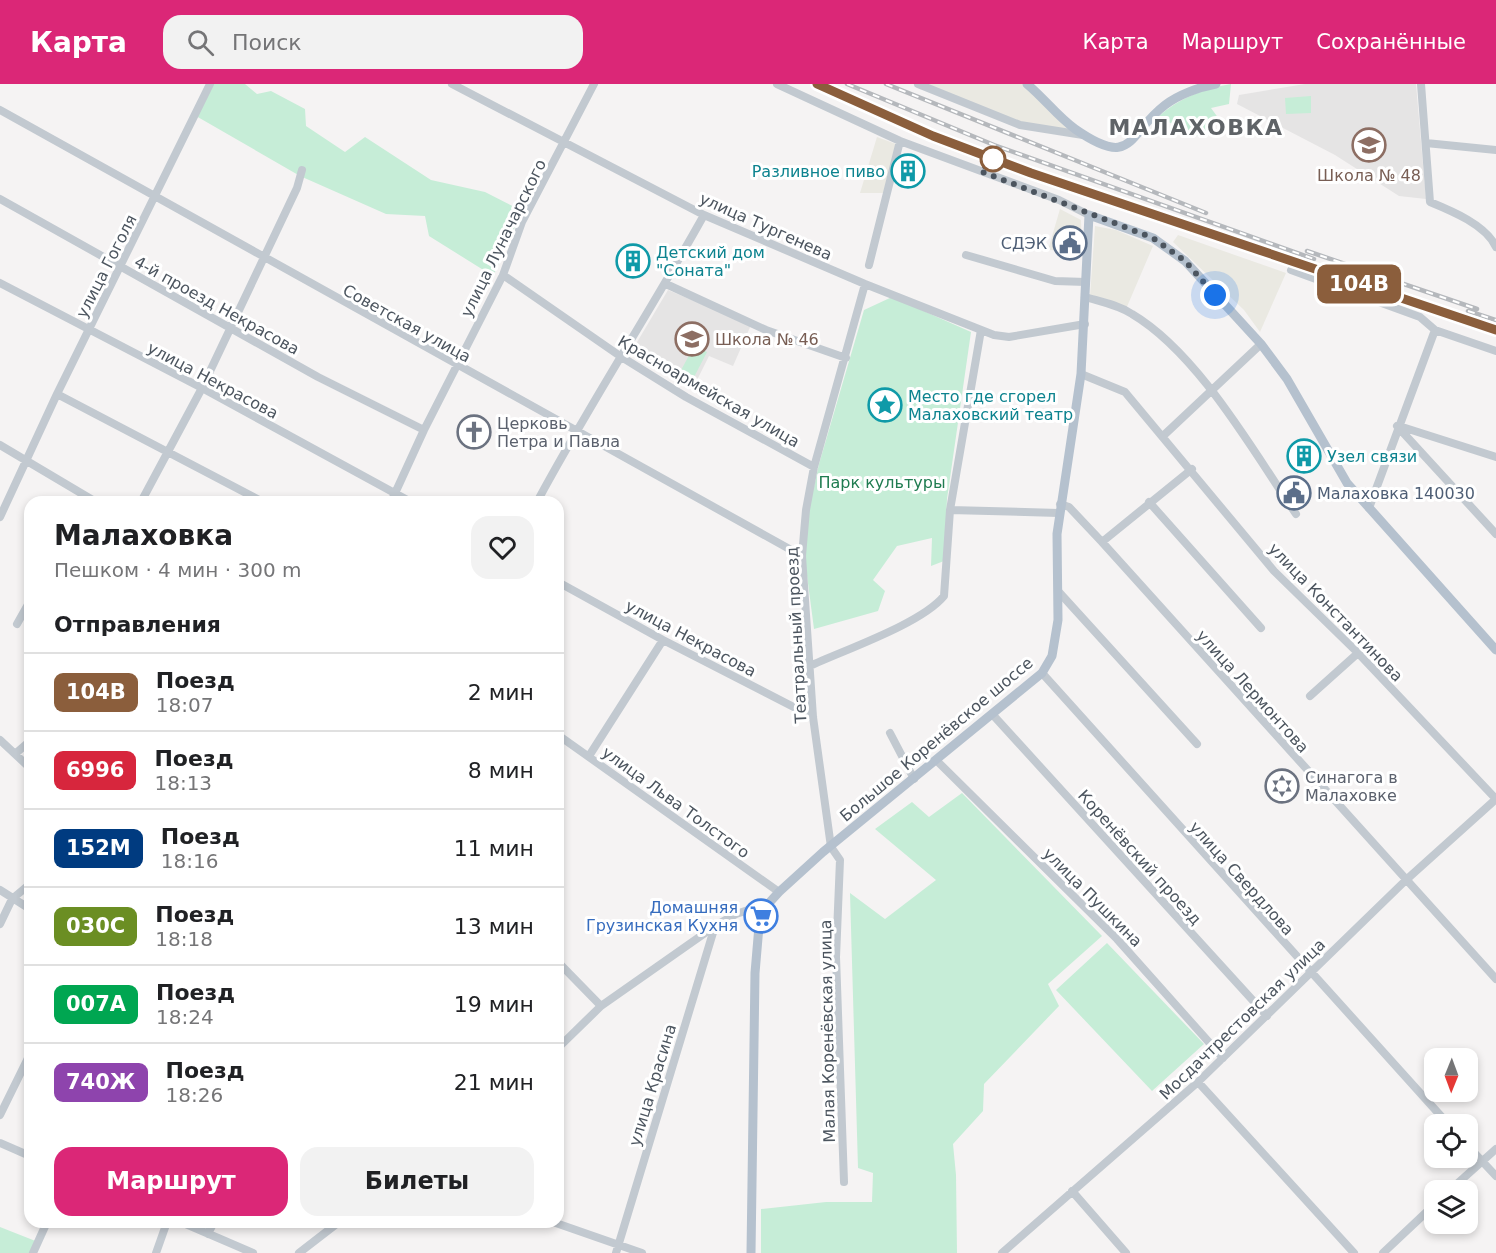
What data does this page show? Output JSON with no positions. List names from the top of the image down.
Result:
{
  "streets": {
    "main road": ["Большое Коренёвское шоссе"],
    "street": [
      "улица Тургенева",
      "улица Луначарского",
      "улица Гоголя",
      "4-й проезд Некрасова",
      "Советская улица",
      "улица Некрасова",
      "Красноармейская улица",
      "улица Константинова",
      "Театральный проезд",
      "улица Лермонтова",
      "улица Льва Толстого",
      "Коренёвский проезд",
      "улица Свердлова",
      "улица Пушкина",
      "Мосдачтрестовская улица",
      "Малая Коренёвская улица",
      "улица Красина"
    ]
  },
  "crossings": [
    ["улица Тургенева", "улица Луначарского"],
    ["улица Тургенева", "Театральный проезд"],
    ["улица Тургенева", "Большое Коренёвское шоссе"],
    ["улица Луначарского", "4-й проезд Некрасова"],
    ["улица Луначарского", "Советская улица"],
    ["улица Луначарского", "улица Некрасова"],
    ["улица Луначарского", "Красноармейская улица"],
    ["улица Гоголя", "4-й проезд Некрасова"],
    ["улица Гоголя", "Советская улица"],
    ["улица Гоголя", "улица Некрасова"],
    ["Советская улица", "Театральный проезд"],
    ["улица Некрасова", "Театральный проезд"],
    ["Красноармейская улица", "Театральный проезд"],
    ["улица Константинова", "Большое Коренёвское шоссе"],
    ["улица Константинова", "Мосдачтрестовская улица"],
    ["Театральный проезд", "Большое Коренёвское шоссе"],
    ["Театральный проезд", "Малая Коренёвская улица"],
    ["улица Лермонтова", "Большое Коренёвское шоссе"],
    ["улица Лермонтова", "Мосдачтрестовская улица"],
    ["Большое Коренёвское шоссе", "улица Льва Толстого"],
    ["Большое Коренёвское шоссе", "Коренёвский проезд"],
    ["Большое Коренёвское шоссе", "улица Свердлова"],
    ["Большое Коренёвское шоссе", "улица Пушкина"],
    ["Большое Коренёвское шоссе", "Малая Коренёвская улица"],
    ["Коренёвский проезд", "Мосдачтрестовская улица"],
    ["улица Свердлова", "Мосдачтрестовская улица"],
    ["улица Пушкина", "Мосдачтрестовская улица"]
  ],
  "districts": ["МАЛАХОВКА"],
  "parks": ["Парк культуры"],
  "places": {
    "school or university": ["Школа № 48", "Школа № 46"],
    "building": ["Разливное пиво", "Детский дом \"Соната\"", "Узел связи"],
    "public building": ["СДЭК", "Малаховка 140030"],
    "place": ["Место где сгорел Малаховский театр"],
    "church": ["Церковь Петра и Павла"],
    "synagogue": ["Синагога в Малаховке"],
    "supermarket": ["Домашняя Грузинская Кухня"]
  },
  "north": "bottom",
  "page": {
    "header": "Карта",
    "search": "Поиск",
    "nav": ["Карта", "Маршрут", "Сохранённые"],
    "on_map": "104В",
    "heading": [
      ["Малаховка", "Пешком · 4 мин · 300 m"],
      "Отправления"
    ],
    "list": [
      {
        "mark": "104В",
        "name": "Поезд",
        "note": "18:07",
        "value": "2 мин"
      },
      {
        "mark": "6996",
        "name": "Поезд",
        "note": "18:13",
        "value": "8 мин"
      },
      {
        "mark": "152М",
        "name": "Поезд",
        "note": "18:16",
        "value": "11 мин"
      },
      {
        "mark": "030C",
        "name": "Поезд",
        "note": "18:18",
        "value": "13 мин"
      },
      {
        "mark": "007А",
        "name": "Поезд",
        "note": "18:24",
        "value": "19 мин"
      },
      {
        "mark": "740Ж",
        "name": "Поезд",
        "note": "18:26",
        "value": "21 мин"
      }
    ],
    "buttons": ["Маршрут", "Билеты"]
  }
}
